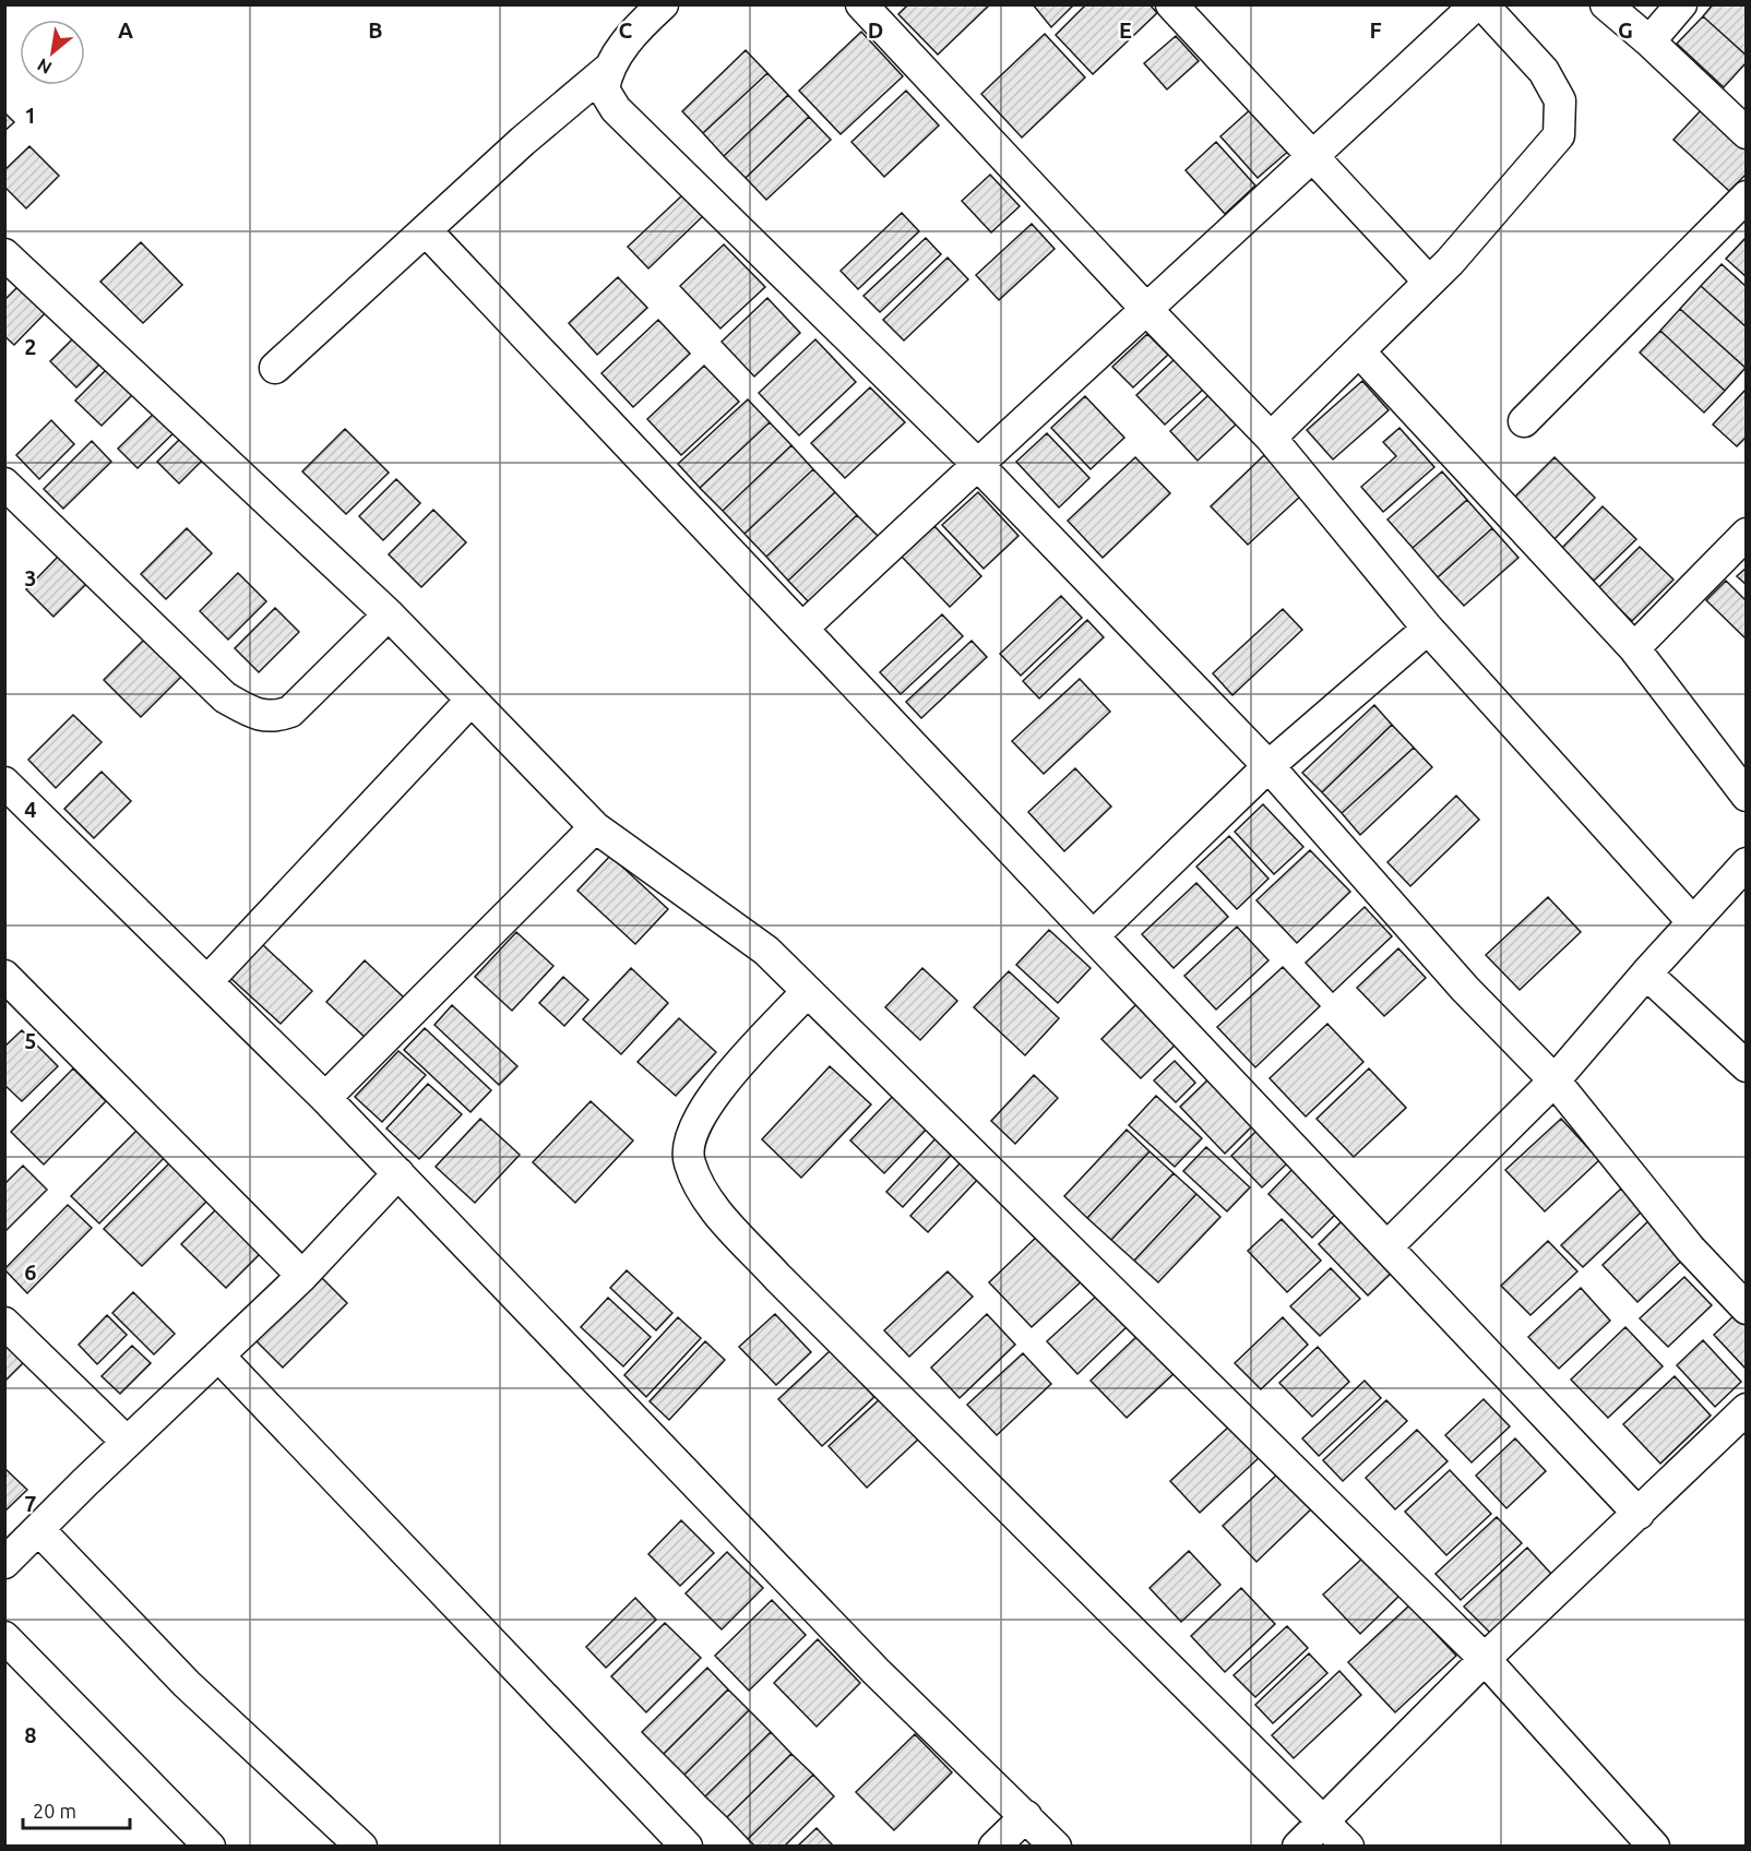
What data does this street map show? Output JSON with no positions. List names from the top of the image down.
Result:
{
  "scale_bar": "20 m",
  "north": "bottom left",
  "grid": {
    "columns": [
      "A",
      "B",
      "C",
      "D",
      "E",
      "F",
      "G"
    ],
    "rows": [
      "1",
      "2",
      "3",
      "4",
      "5",
      "6",
      "7",
      "8"
    ]
  }
}
